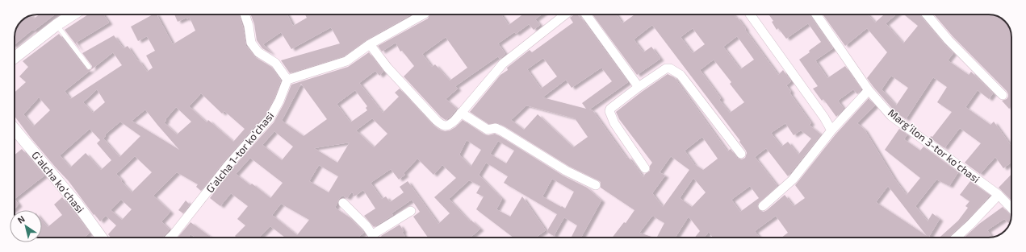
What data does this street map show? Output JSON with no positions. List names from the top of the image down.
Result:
{
  "streets": {
    "street": ["Margʻilon 3-tor koʻchasi", "Gʼalcha 1-tor koʼchasi", "Gʻalcha koʻchasi"]
  },
  "north": "top left"
}
